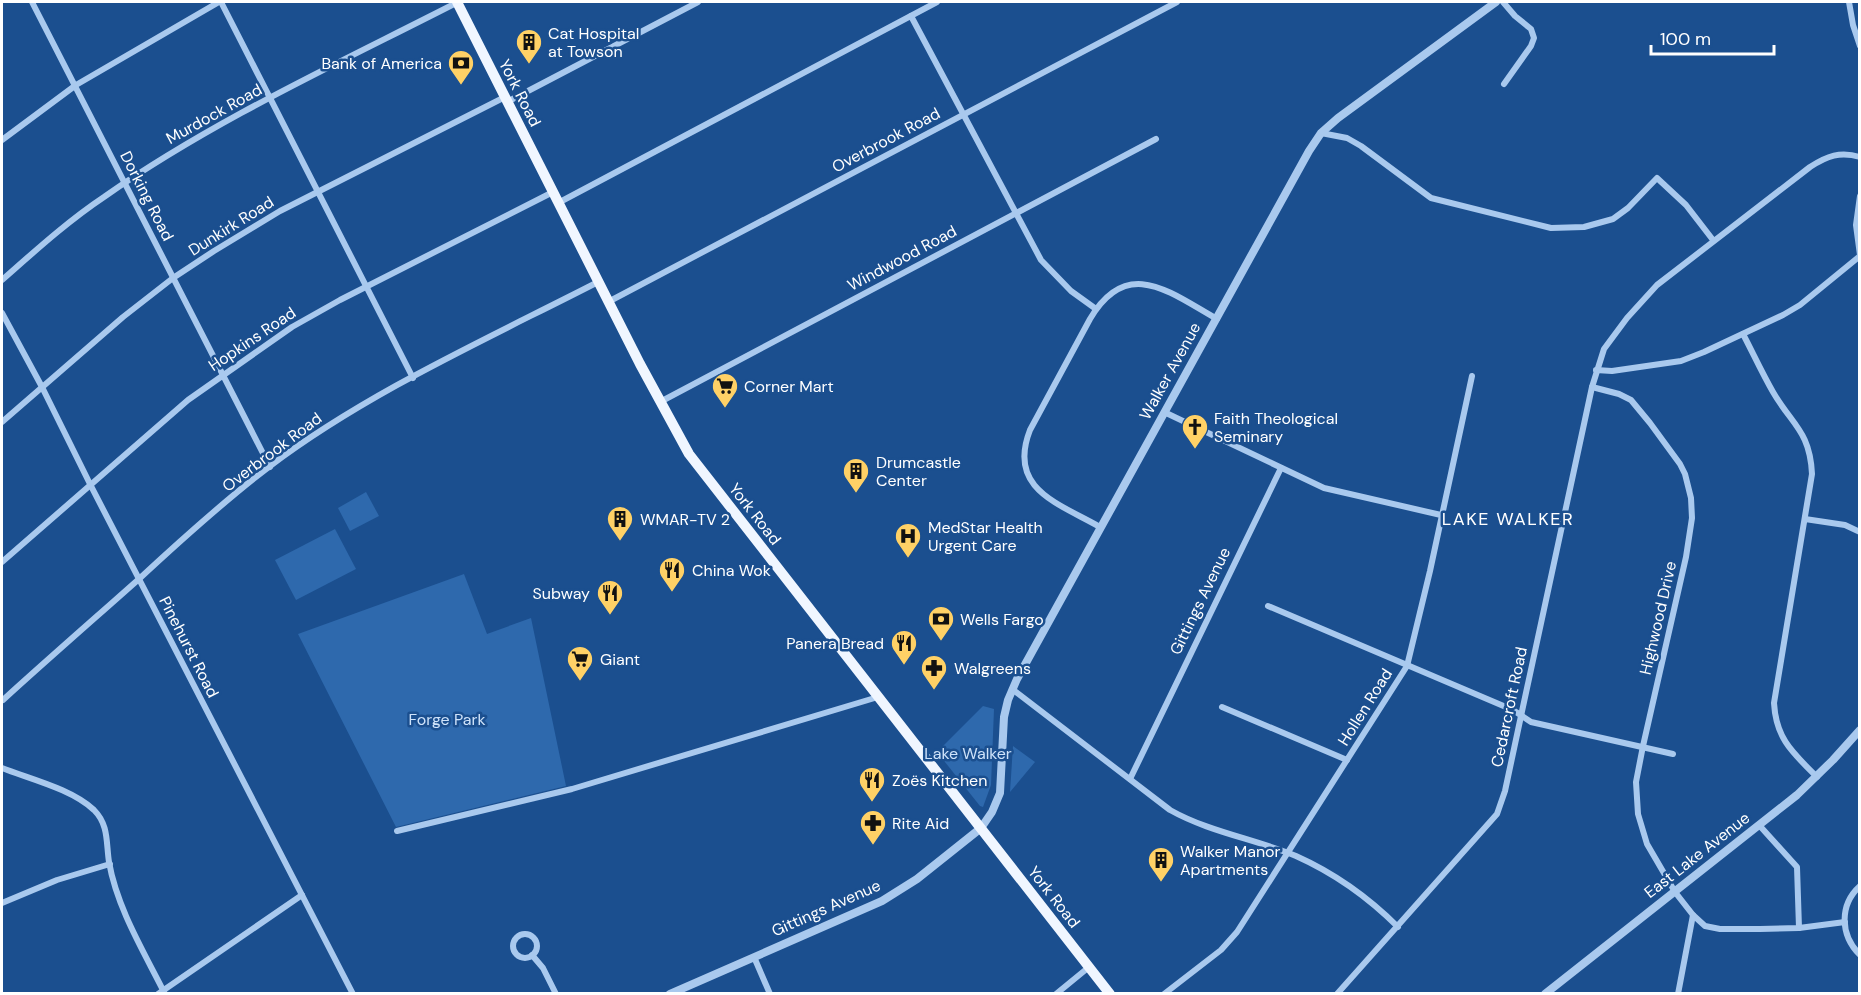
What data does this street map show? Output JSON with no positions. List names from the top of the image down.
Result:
{
  "streets": {
    "main road": ["York Road"],
    "street": [
      "Murdock Road",
      "Overbrook Road",
      "Dorking Road",
      "Dunkirk Road",
      "Windwood Road",
      "Hopkins Road",
      "Walker Avenue",
      "Gittings Avenue",
      "Highwood Drive",
      "Pinehurst Road",
      "Hollen Road",
      "Cedarcroft Road",
      "East Lake Avenue"
    ]
  },
  "crossings": [
    ["York Road", "Murdock Road"],
    ["York Road", "Overbrook Road"],
    ["York Road", "Dunkirk Road"],
    ["York Road", "Windwood Road"],
    ["York Road", "Hopkins Road"],
    ["York Road", "Walker Avenue"],
    ["York Road", "Gittings Avenue"],
    ["Murdock Road", "Dorking Road"],
    ["Overbrook Road", "Dorking Road"],
    ["Overbrook Road", "Pinehurst Road"],
    ["Dorking Road", "Dunkirk Road"],
    ["Dorking Road", "Hopkins Road"],
    ["Dunkirk Road", "Pinehurst Road"],
    ["Hopkins Road", "Pinehurst Road"],
    ["Walker Avenue", "Gittings Avenue"],
    ["Highwood Drive", "Cedarcroft Road"],
    ["Highwood Drive", "East Lake Avenue"]
  ],
  "districts": ["LAKE WALKER"],
  "parks": ["Forge Park", "Lake Walker"],
  "places": {
    "building": [
      "Cat Hospital at Towson",
      "Drumcastle Center",
      "WMAR-TV 2",
      "Walker Manor Apartments"
    ],
    "bank": ["Bank of America", "Wells Fargo"],
    "supermarket": ["Corner Mart", "Giant"],
    "church": ["Faith Theological Seminary"],
    "hospital": ["MedStar Health Urgent Care"],
    "restaurant": [
      "China Wok",
      "Subway",
      "Panera Bread",
      "Zoës Kitchen"
    ],
    "pharmacy": ["Walgreens", "Rite Aid"]
  },
  "scale_bar": "100 m"
}
